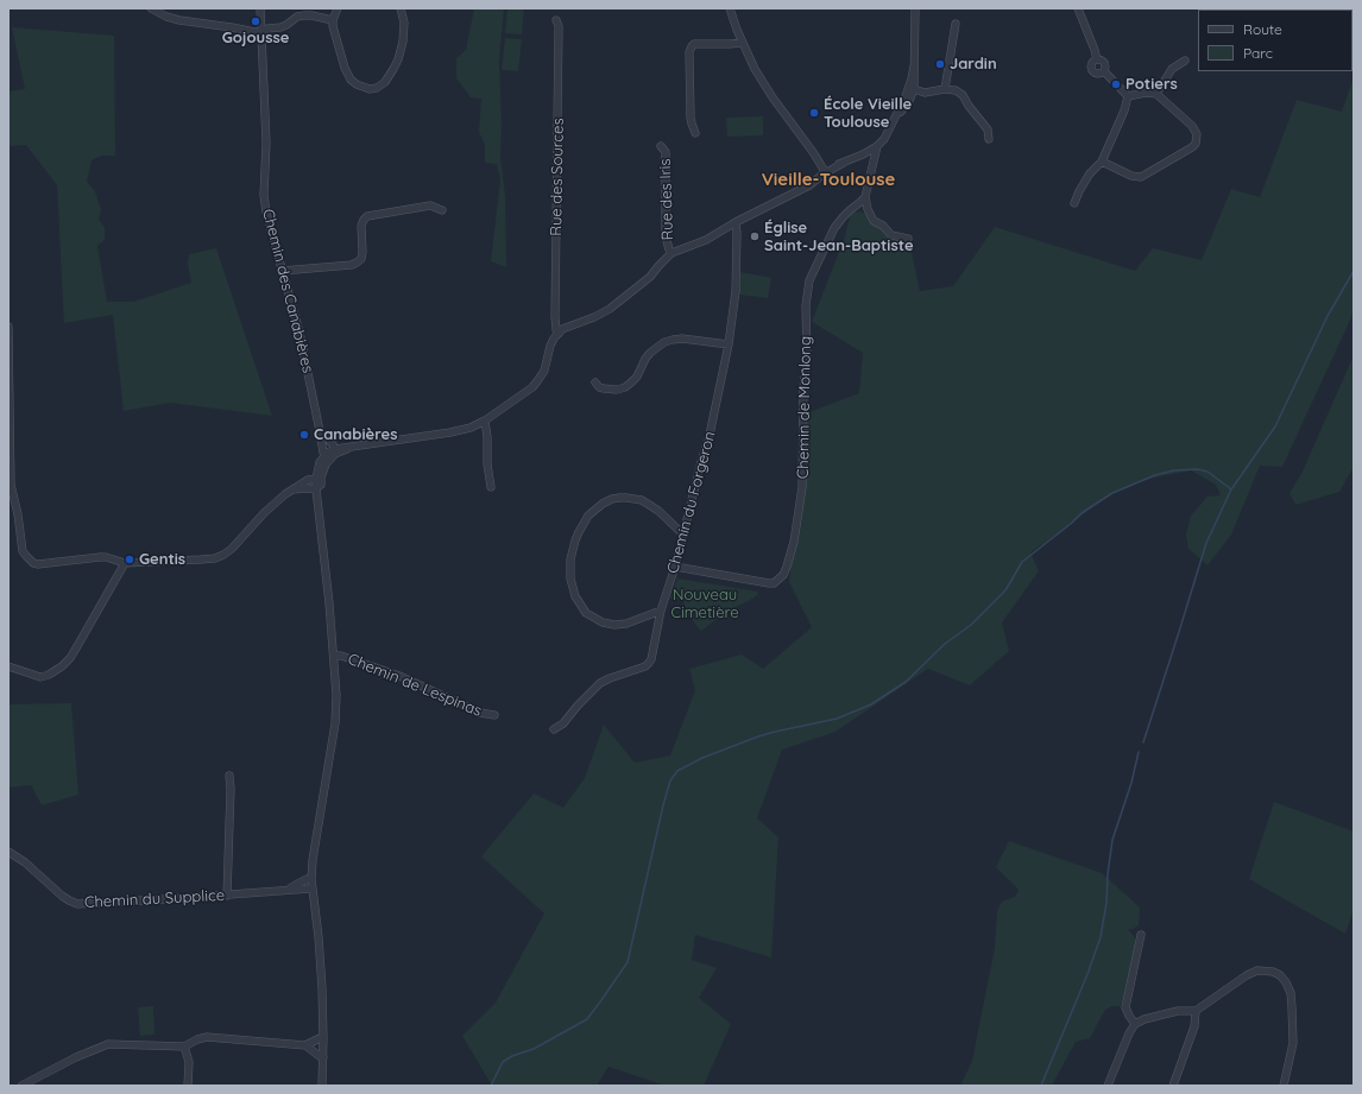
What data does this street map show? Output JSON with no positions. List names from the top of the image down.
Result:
{
  "streets": {
    "street": [
      "Rue des Sources",
      "Rue des Iris",
      "Chemin des Canabières",
      "Chemin de Monlong",
      "Chemin du Forgeron",
      "Chemin de Lespinas",
      "Chemin du Supplice"
    ]
  },
  "crossings": [
    ["Chemin de Monlong", "Chemin du Forgeron"]
  ],
  "districts": ["Vieille-Toulouse"],
  "parks": ["Nouveau Cimetière"],
  "places": [
    "Gojousse",
    "Jardin",
    "Potiers",
    "École Vieille Toulouse",
    "Église Saint-Jean-Baptiste",
    "Canabières",
    "Gentis"
  ],
  "legend": ["Route", "Parc"]
}
